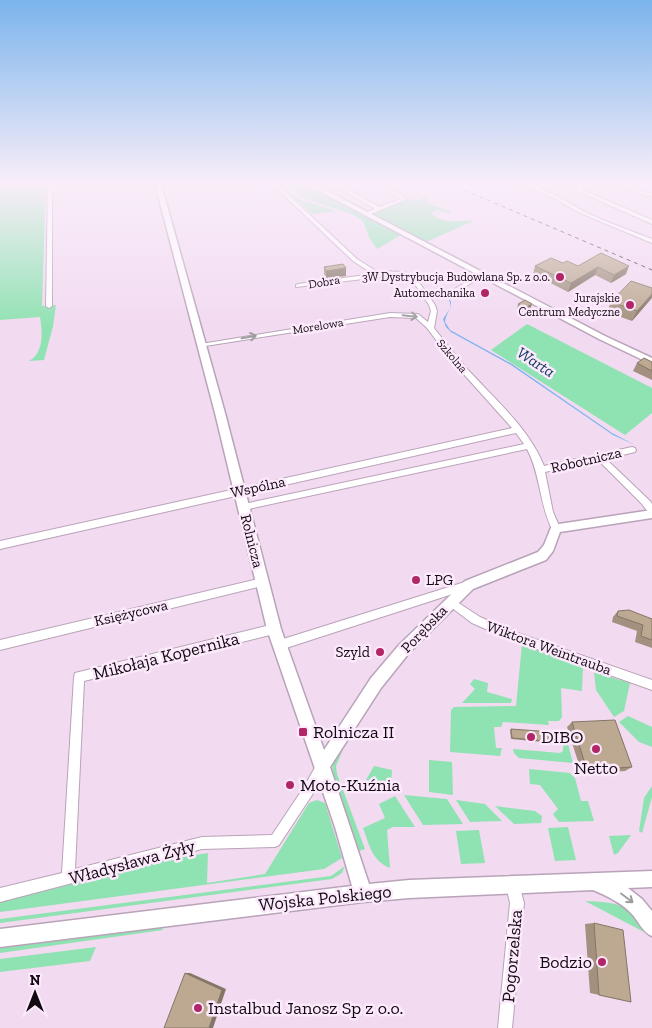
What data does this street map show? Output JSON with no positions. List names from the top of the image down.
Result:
{
  "streets": {
    "street": [
      "Dobra",
      "Morelowa",
      "Szkolna",
      "Robotnicza",
      "Wspólna",
      "Rolnicza",
      "Księżycowa",
      "Porębska",
      "Wiktora Weintrauba",
      "Mikołaja Kopernika",
      "Władysława Żyły",
      "Wojska Polskiego",
      "Pogorzelska"
    ]
  },
  "crossings": [
    ["Dobra", "Szkolna"],
    ["Morelowa", "Szkolna"],
    ["Morelowa", "Rolnicza"],
    ["Szkolna", "Robotnicza"],
    ["Szkolna", "Wspólna"],
    ["Szkolna", "Porębska"],
    ["Wspólna", "Rolnicza"],
    ["Rolnicza", "Księżycowa"],
    ["Rolnicza", "Porębska"],
    ["Rolnicza", "Mikołaja Kopernika"],
    ["Rolnicza", "Wojska Polskiego"],
    ["Porębska", "Wiktora Weintrauba"],
    ["Porębska", "Władysława Żyły"],
    ["Mikołaja Kopernika", "Władysława Żyły"],
    ["Wojska Polskiego", "Pogorzelska"]
  ],
  "one_way": ["Morelowa"],
  "water": ["Warta"],
  "places": {
    "other": [
      "3W Dystrybucja Budowlana Sp. z o.o.",
      "Automechanika",
      "Jurajskie Centrum Medyczne",
      "LPG",
      "Szyld",
      "DIBO",
      "Netto",
      "Moto-Kuźnia",
      "Bodzio",
      "Instalbud Janosz Sp z o.o."
    ],
    "transit": ["Rolnicza II"]
  },
  "north": "top"
}
